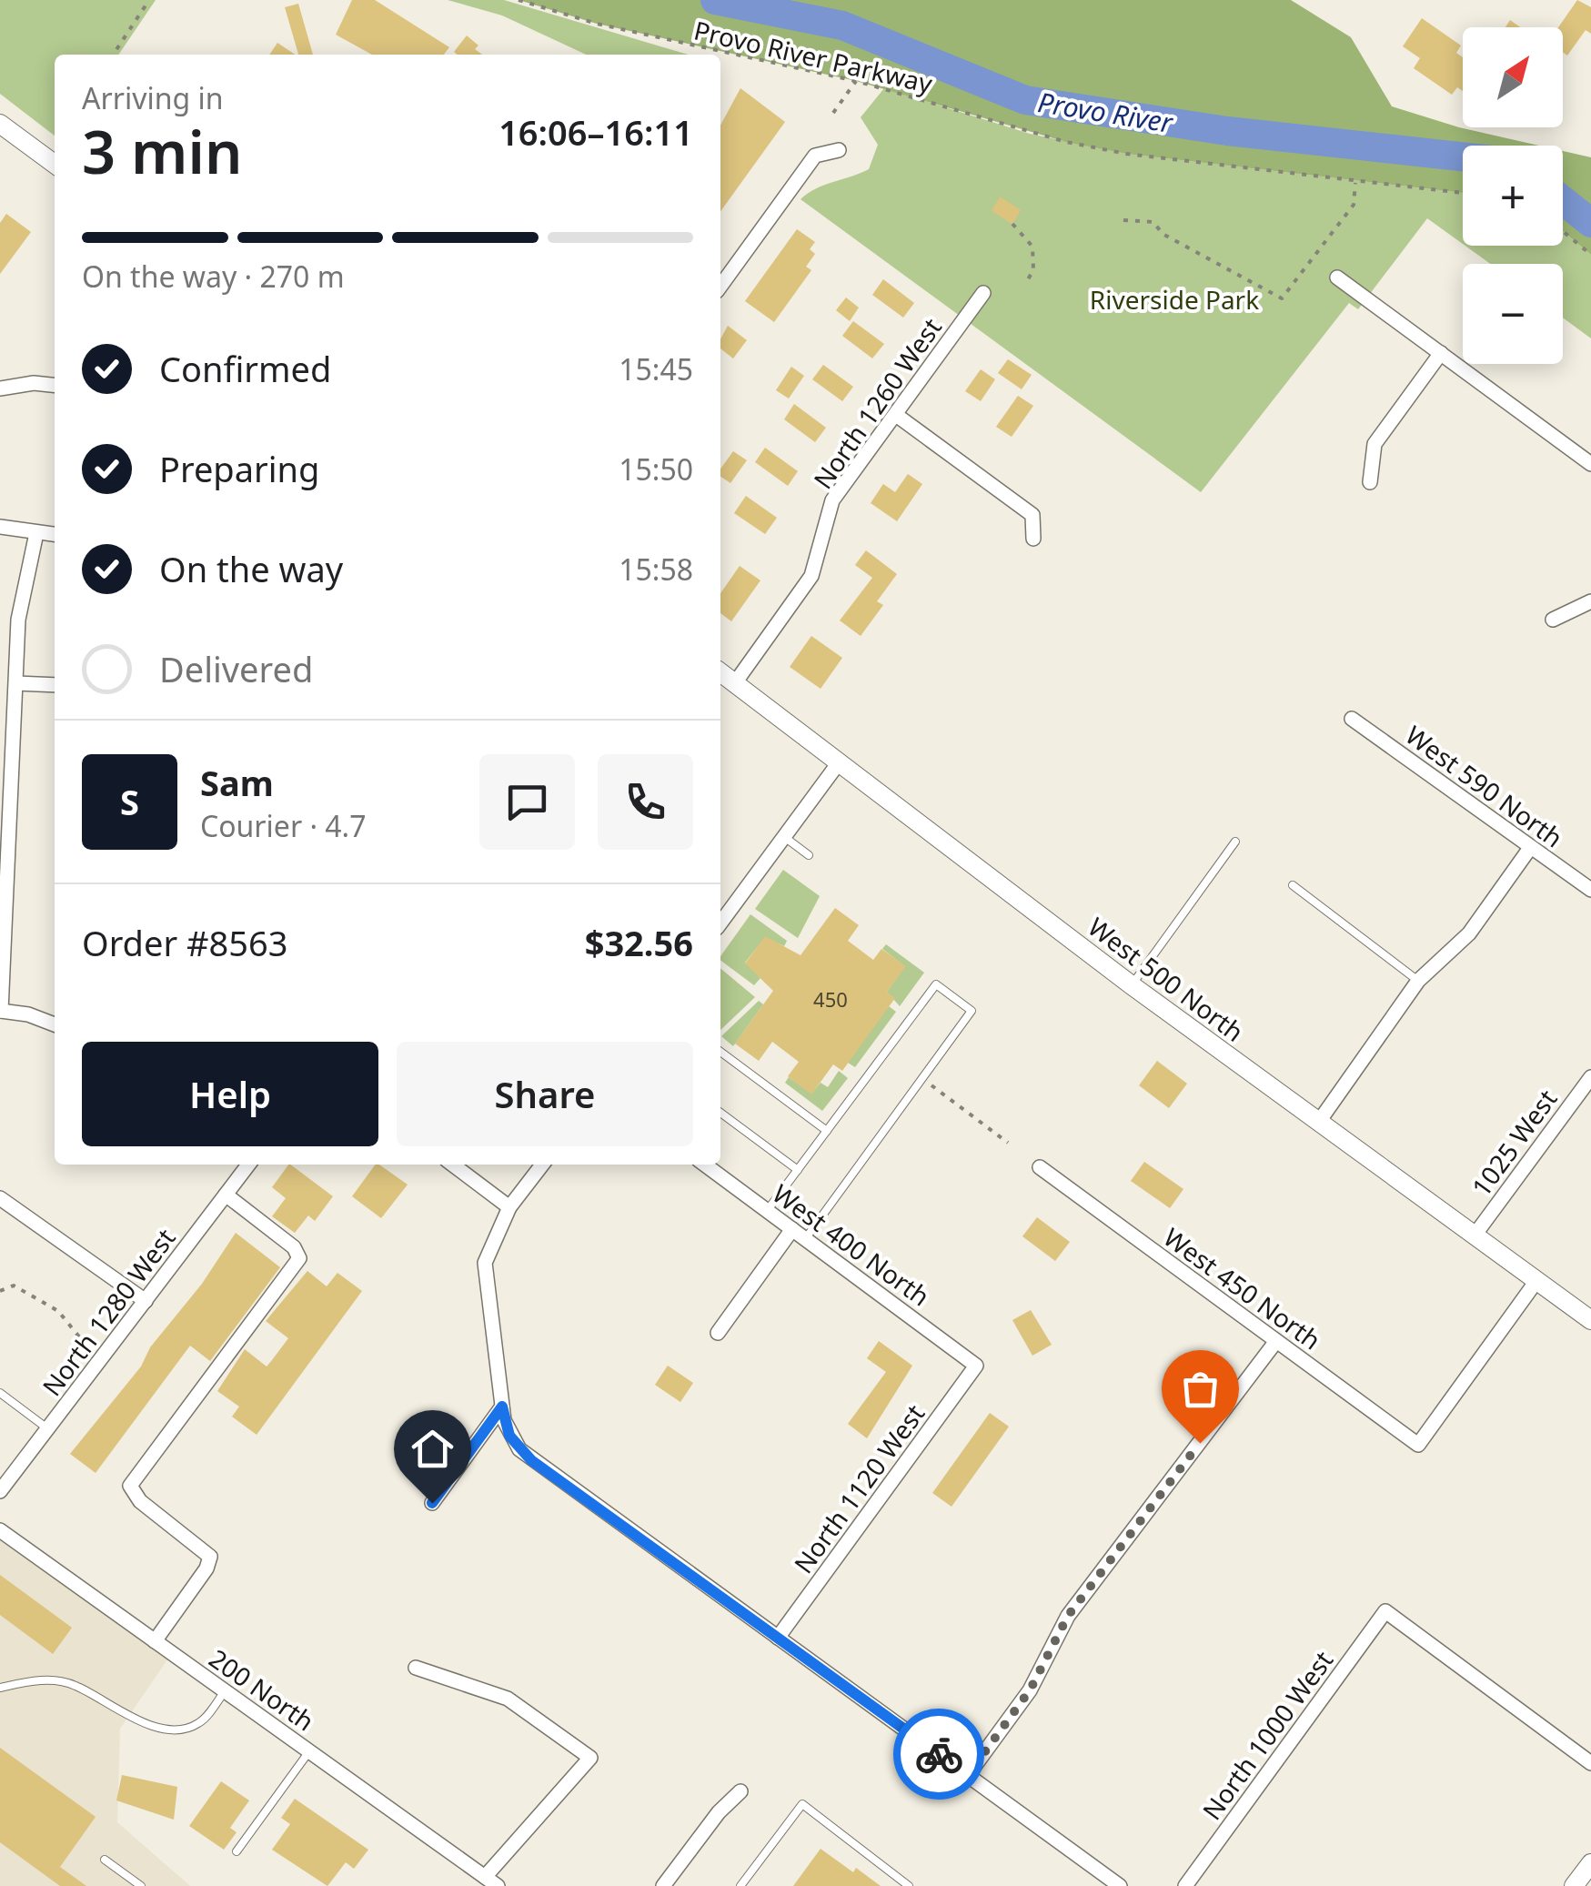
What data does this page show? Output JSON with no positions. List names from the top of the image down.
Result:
{
  "streets": {
    "street": [
      "North 1260 West",
      "West 590 North",
      "West 500 North",
      "1025 West",
      "West 400 North",
      "West 450 North",
      "North 1280 West",
      "North 1120 West",
      "200 North",
      "North 1000 West"
    ],
    "path": ["Provo River Parkway"]
  },
  "crossings": [
    ["North 1260 West", "West 500 North"],
    ["West 500 North", "1025 West"],
    ["West 500 North", "West 450 North"],
    ["West 400 North", "North 1120 West"]
  ],
  "water": ["Provo River"],
  "parks": ["Riverside Park"],
  "house_numbers": ["450"],
  "north": "top right",
  "page": {
    "map_buttons": ["+", "−"],
    "heading": ["3 min", "Arriving in", "16:06–16:11"],
    "panel": [
      "Sam",
      "Courier · 4.7",
      "Order #8563",
      "$32.56"
    ],
    "bar": "On the way · 270 m",
    "list": [
      ["Confirmed", "15:45"],
      ["Preparing", "15:50"],
      ["On the way", "15:58"],
      "Delivered"
    ],
    "round": "S",
    "buttons": ["Help", "Share"]
  }
}
